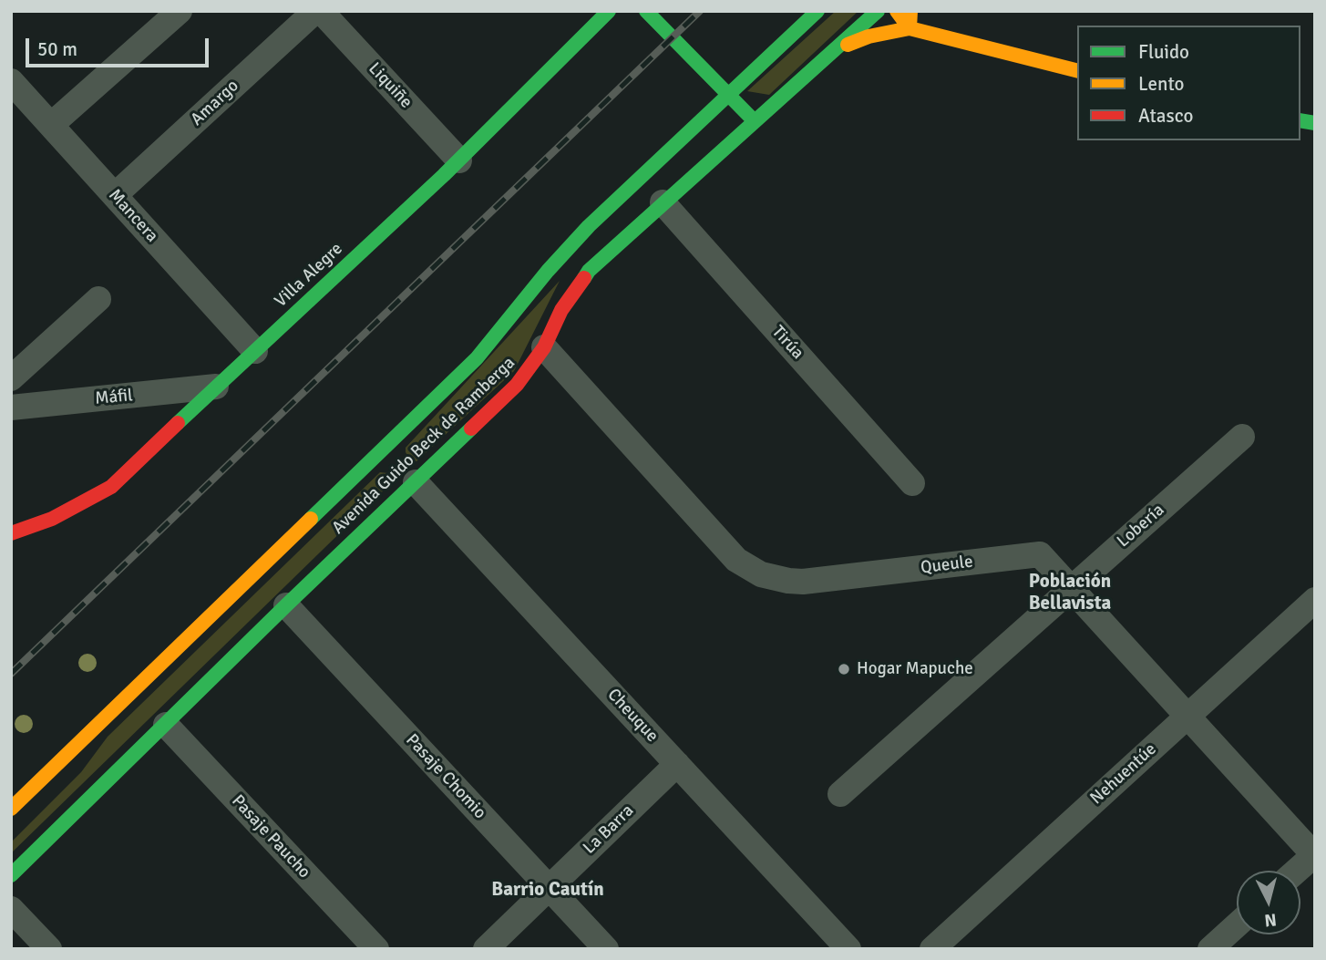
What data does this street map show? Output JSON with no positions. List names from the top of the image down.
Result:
{
  "streets": {
    "main road": ["Villa Alegre", "Avenida Guido Beck de Ramberga"],
    "street": [
      "Liquiñe",
      "Amargo",
      "Mancera",
      "Tirúa",
      "Máfil",
      "Lobería",
      "Queule",
      "Cheuque",
      "Nehuentúe",
      "Pasaje Chomio",
      "La Barra",
      "Pasaje Paucho"
    ]
  },
  "crossings": [
    ["Liquiñe", "Villa Alegre"],
    ["Amargo", "Mancera"],
    ["Mancera", "Villa Alegre"],
    ["Villa Alegre", "Máfil"],
    ["Tirúa", "Avenida Guido Beck de Ramberga"],
    ["Avenida Guido Beck de Ramberga", "Queule"],
    ["Avenida Guido Beck de Ramberga", "Cheuque"],
    ["Avenida Guido Beck de Ramberga", "Pasaje Chomio"],
    ["Avenida Guido Beck de Ramberga", "Pasaje Paucho"],
    ["Lobería", "Queule"],
    ["Queule", "Nehuentúe"],
    ["Cheuque", "La Barra"],
    ["Pasaje Chomio", "La Barra"]
  ],
  "districts": ["Población Bellavista", "Barrio Cautín"],
  "places": ["Hogar Mapuche"],
  "legend": ["Fluido", "Lento", "Atasco"],
  "scale_bar": "50 m",
  "north": "bottom"
}
